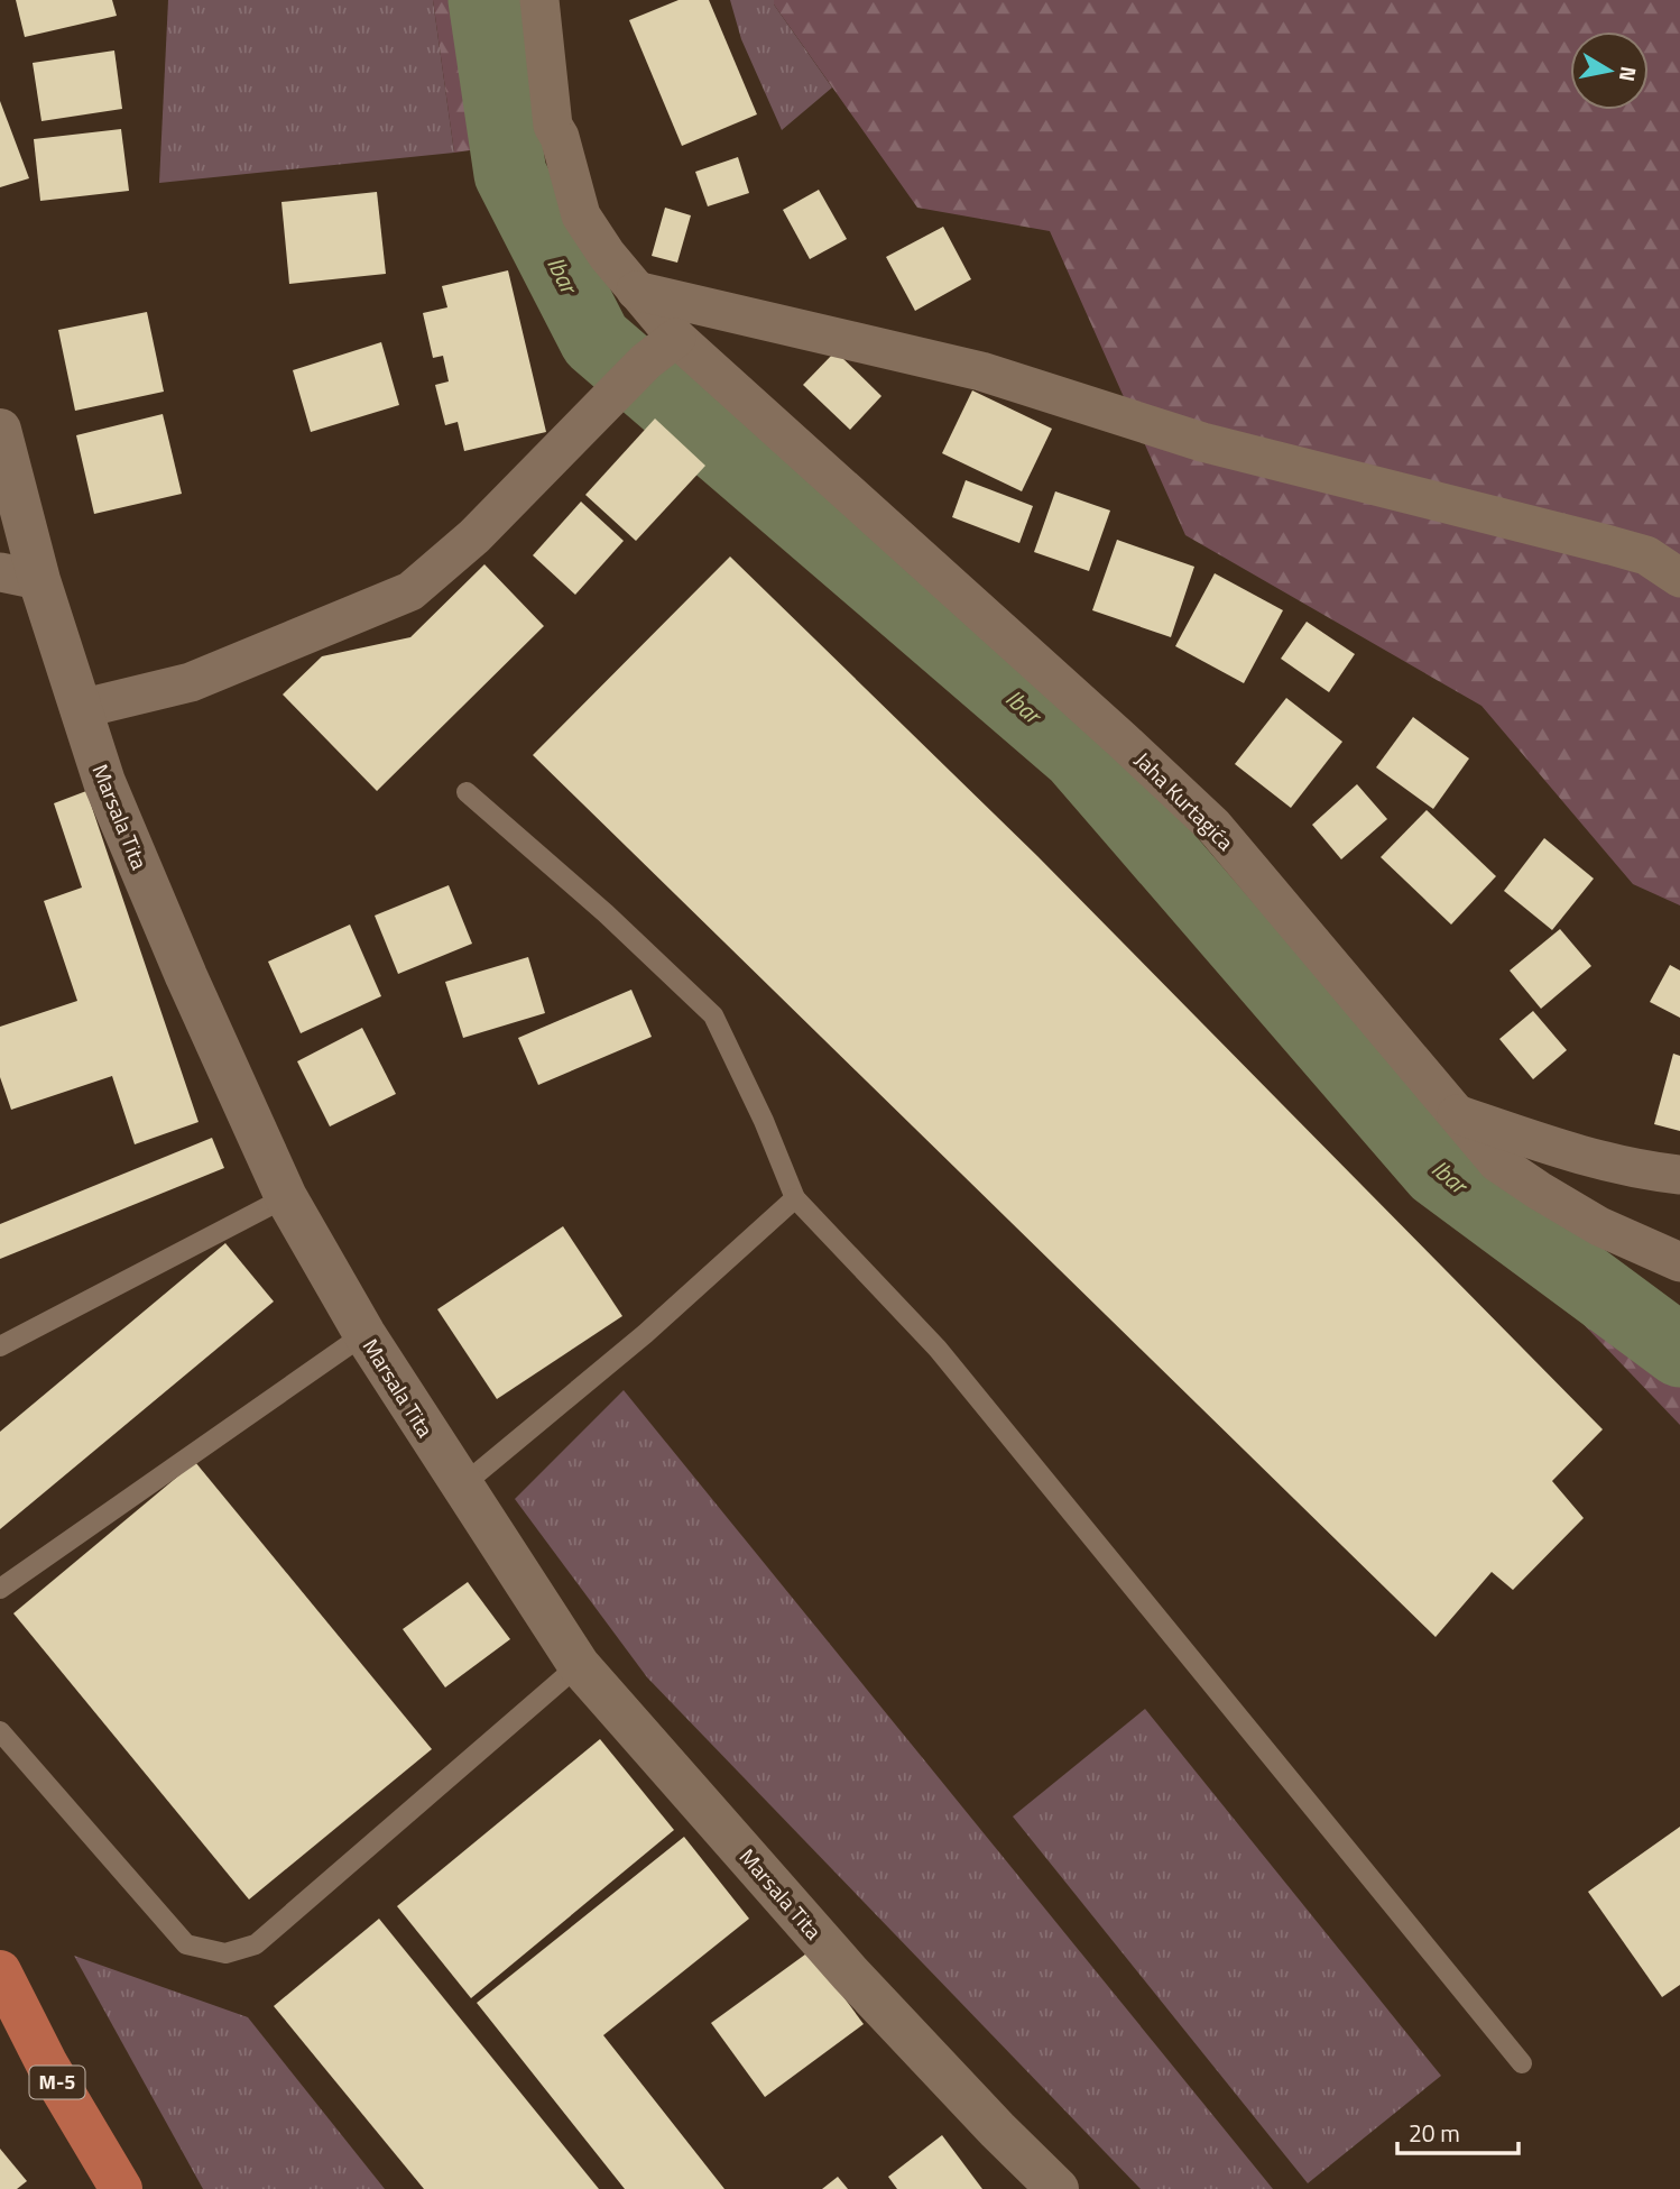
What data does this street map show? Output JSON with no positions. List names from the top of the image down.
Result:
{
  "streets": {
    "main road": ["M-5"],
    "street": ["Jaha Kurtagića", "Marsala Tita"]
  },
  "water": ["Ibar"],
  "scale_bar": "20 m",
  "north": "right"
}
